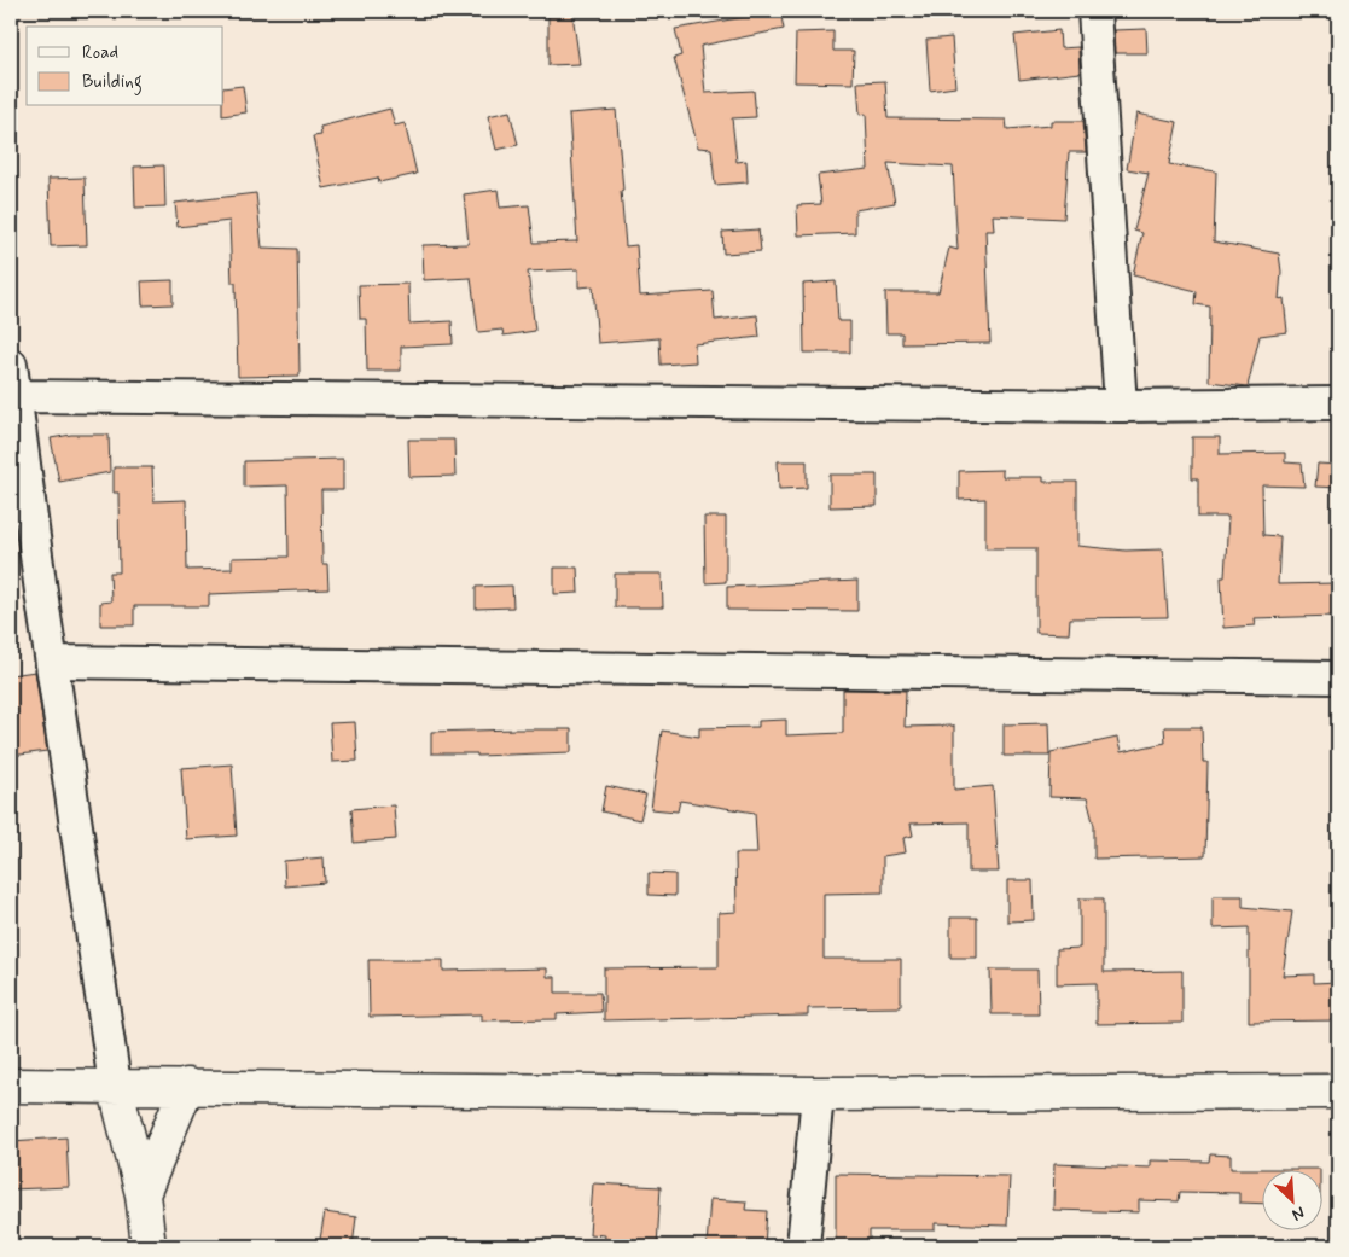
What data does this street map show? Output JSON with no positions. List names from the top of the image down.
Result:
{
  "legend": ["Road", "Building"],
  "north": "bottom right"
}
